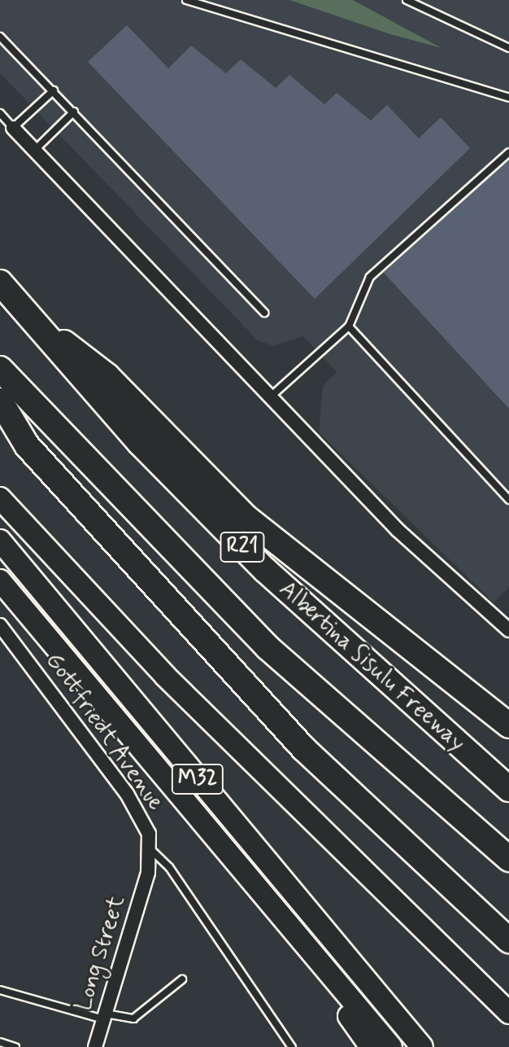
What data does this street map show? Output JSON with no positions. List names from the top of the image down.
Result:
{
  "streets": {
    "highway": ["R21", "Albertina Sisulu Freeway"],
    "main road": ["M32"],
    "street": ["Gottfriedt Avenue", "Long Street"]
  },
  "crossings": [
    ["Gottfriedt Avenue", "Long Street"]
  ]
}
